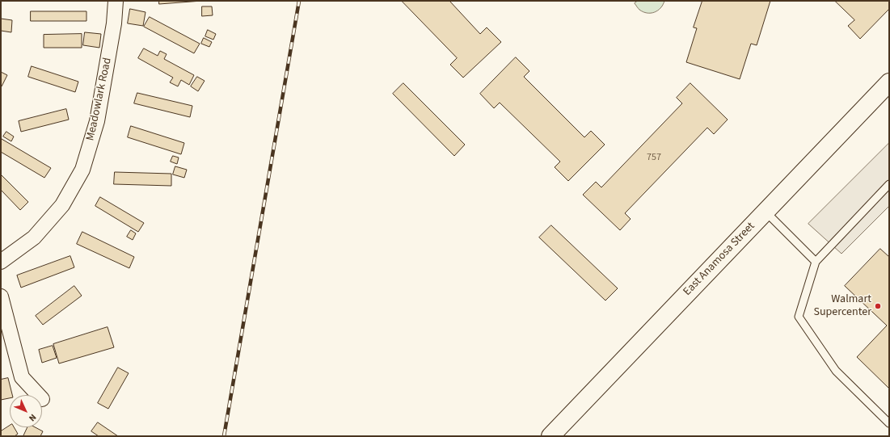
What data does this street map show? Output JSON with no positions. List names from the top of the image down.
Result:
{
  "streets": {
    "main road": ["East Anamosa Street"],
    "street": ["Meadowlark Road"]
  },
  "places": ["Walmart Supercenter"],
  "house_numbers": ["757"],
  "north": "bottom right"
}
